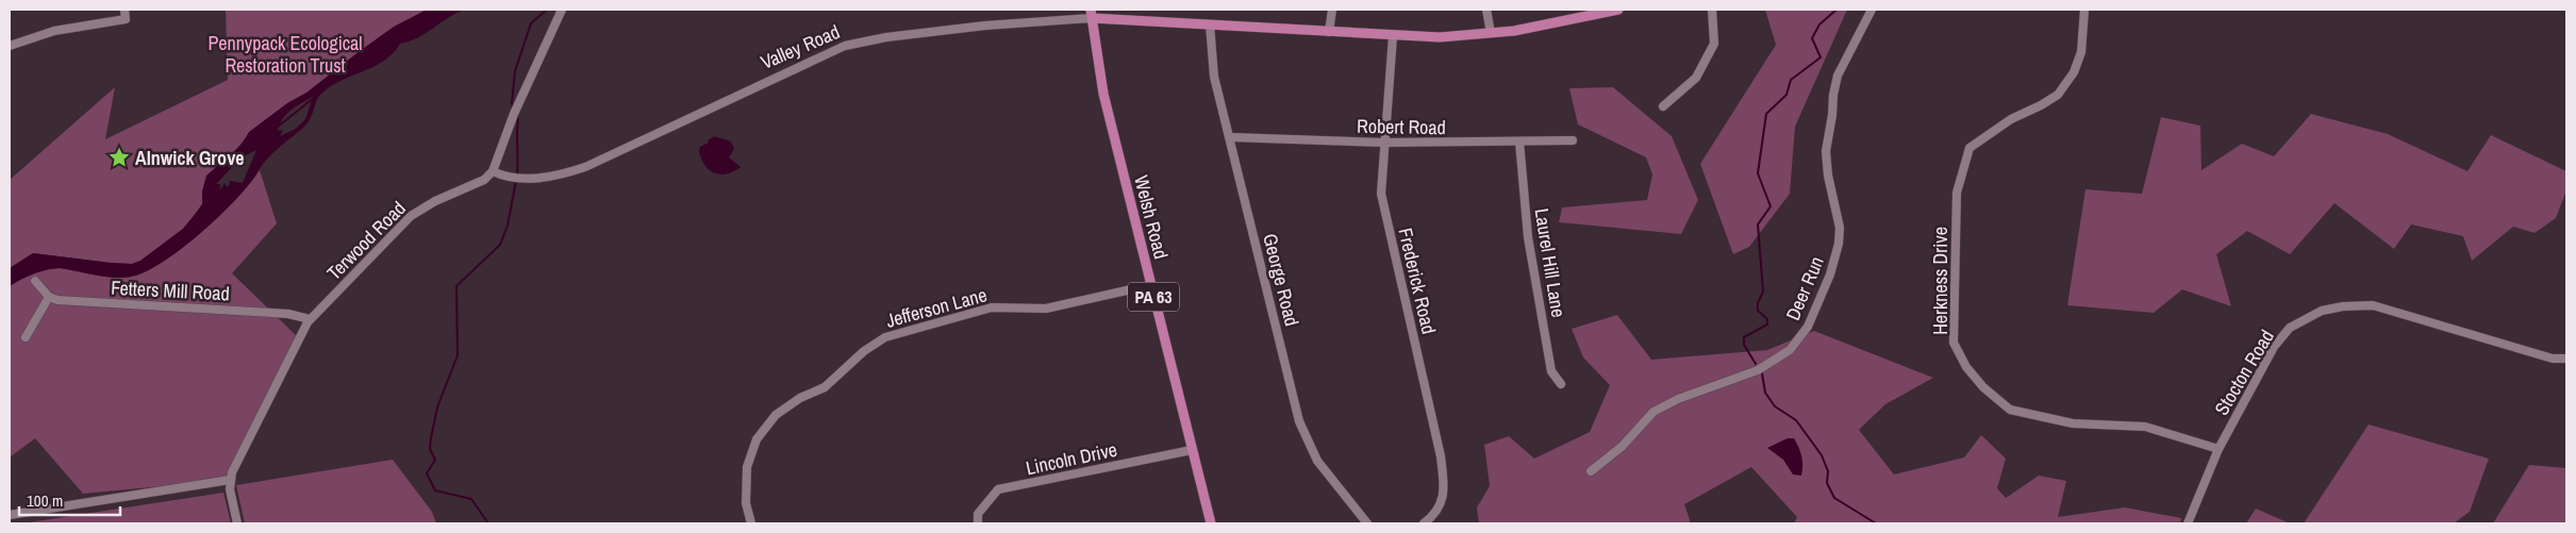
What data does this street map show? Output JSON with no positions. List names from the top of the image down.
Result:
{
  "streets": {
    "main road": ["Valley Road", "Welsh Road", "PA 63"],
    "street": [
      "Robert Road",
      "Terwood Road",
      "Laurel Hill Lane",
      "George Road",
      "Frederick Road",
      "Herkness Drive",
      "Deer Run",
      "Fetters Mill Road",
      "Jefferson Lane",
      "Stocton Road",
      "Lincoln Drive"
    ]
  },
  "crossings": [
    ["Valley Road", "Welsh Road"],
    ["Valley Road", "Terwood Road"],
    ["Valley Road", "George Road"],
    ["Valley Road", "Frederick Road"],
    ["Robert Road", "Laurel Hill Lane"],
    ["Robert Road", "George Road"],
    ["Robert Road", "Frederick Road"],
    ["Welsh Road", "Jefferson Lane"],
    ["Welsh Road", "Lincoln Drive"],
    ["Terwood Road", "Fetters Mill Road"],
    ["Herkness Drive", "Stocton Road"]
  ],
  "parks": ["Pennypack Ecological Restoration Trust"],
  "places": {
    "place": ["Alnwick Grove"]
  },
  "scale_bar": "100 m"
}
